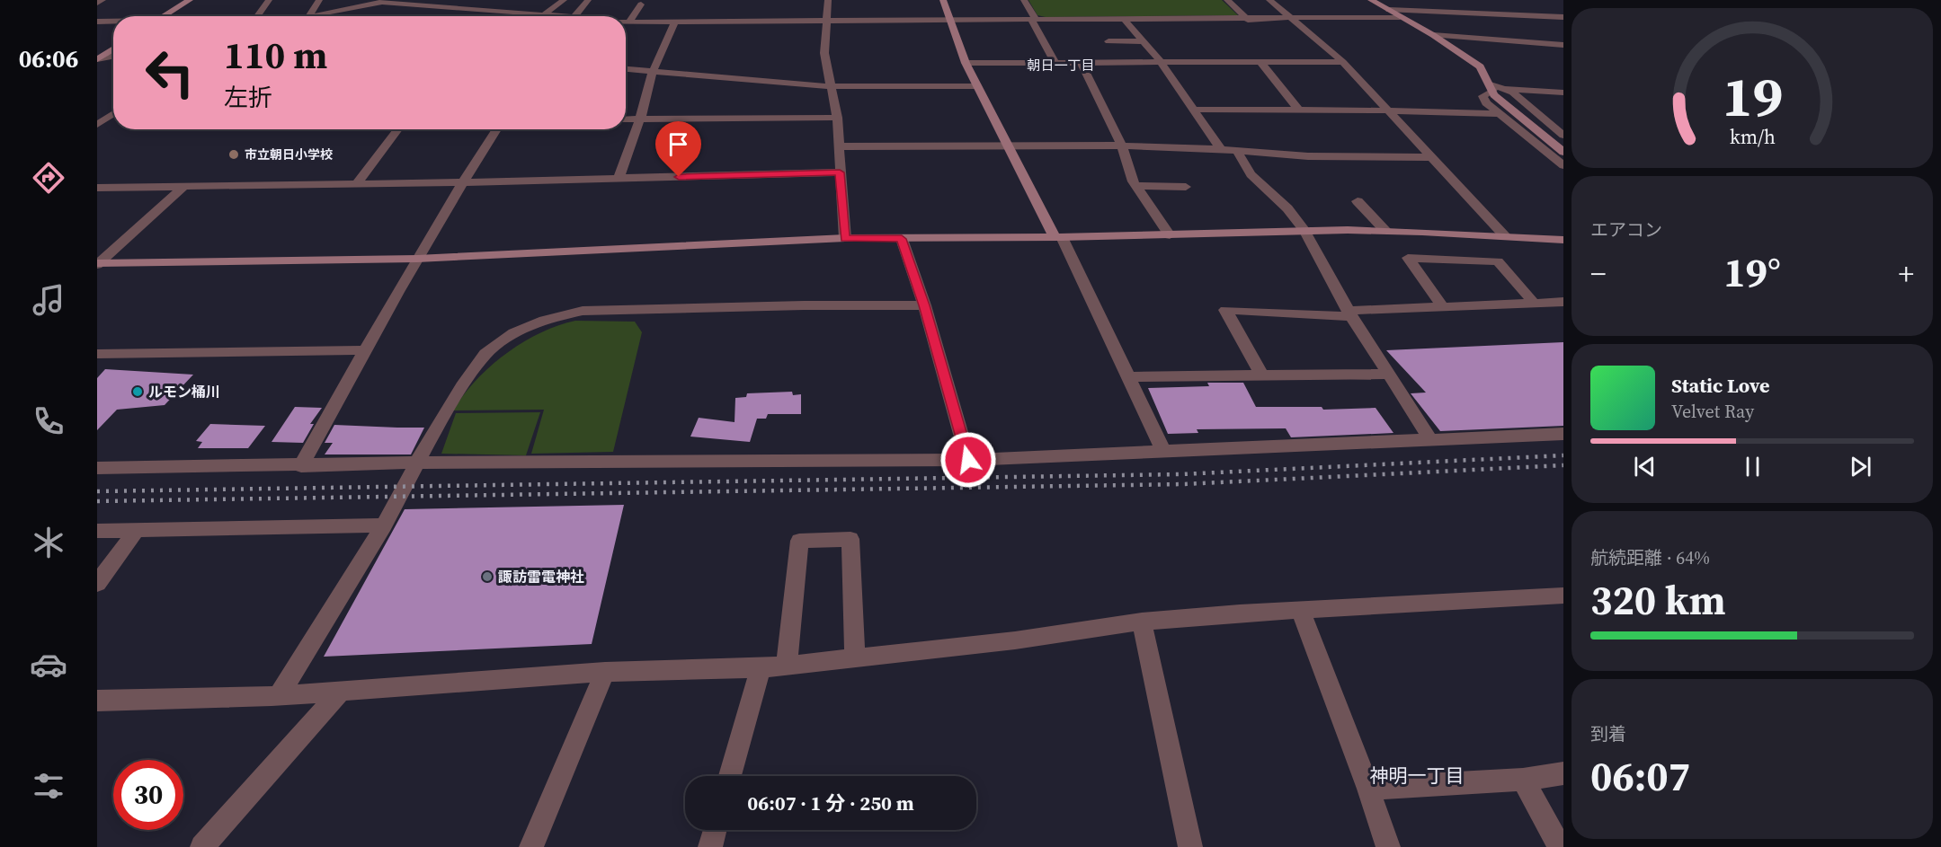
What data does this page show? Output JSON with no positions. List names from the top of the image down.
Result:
{
  "districts": ["朝日一丁目", "神明一丁目"],
  "places": ["市立朝日小学校", "ルモン桶川", "諏訪雷電神社"],
  "page": {
    "tabs": "06:06",
    "turn": ["110 m", "左折"],
    "tile": [
      "エアコン",
      ["航続距離 · 64%", "320 km"],
      ["到着", "06:07"]
    ],
    "heat": ["−", "19°", "+"],
    "song": ["Static Love", "Velvet Ray"],
    "limit": "30",
    "trip": "06:07 · 1 分 · 250 m",
    "gauge": ["19", "km/h"]
  }
}
